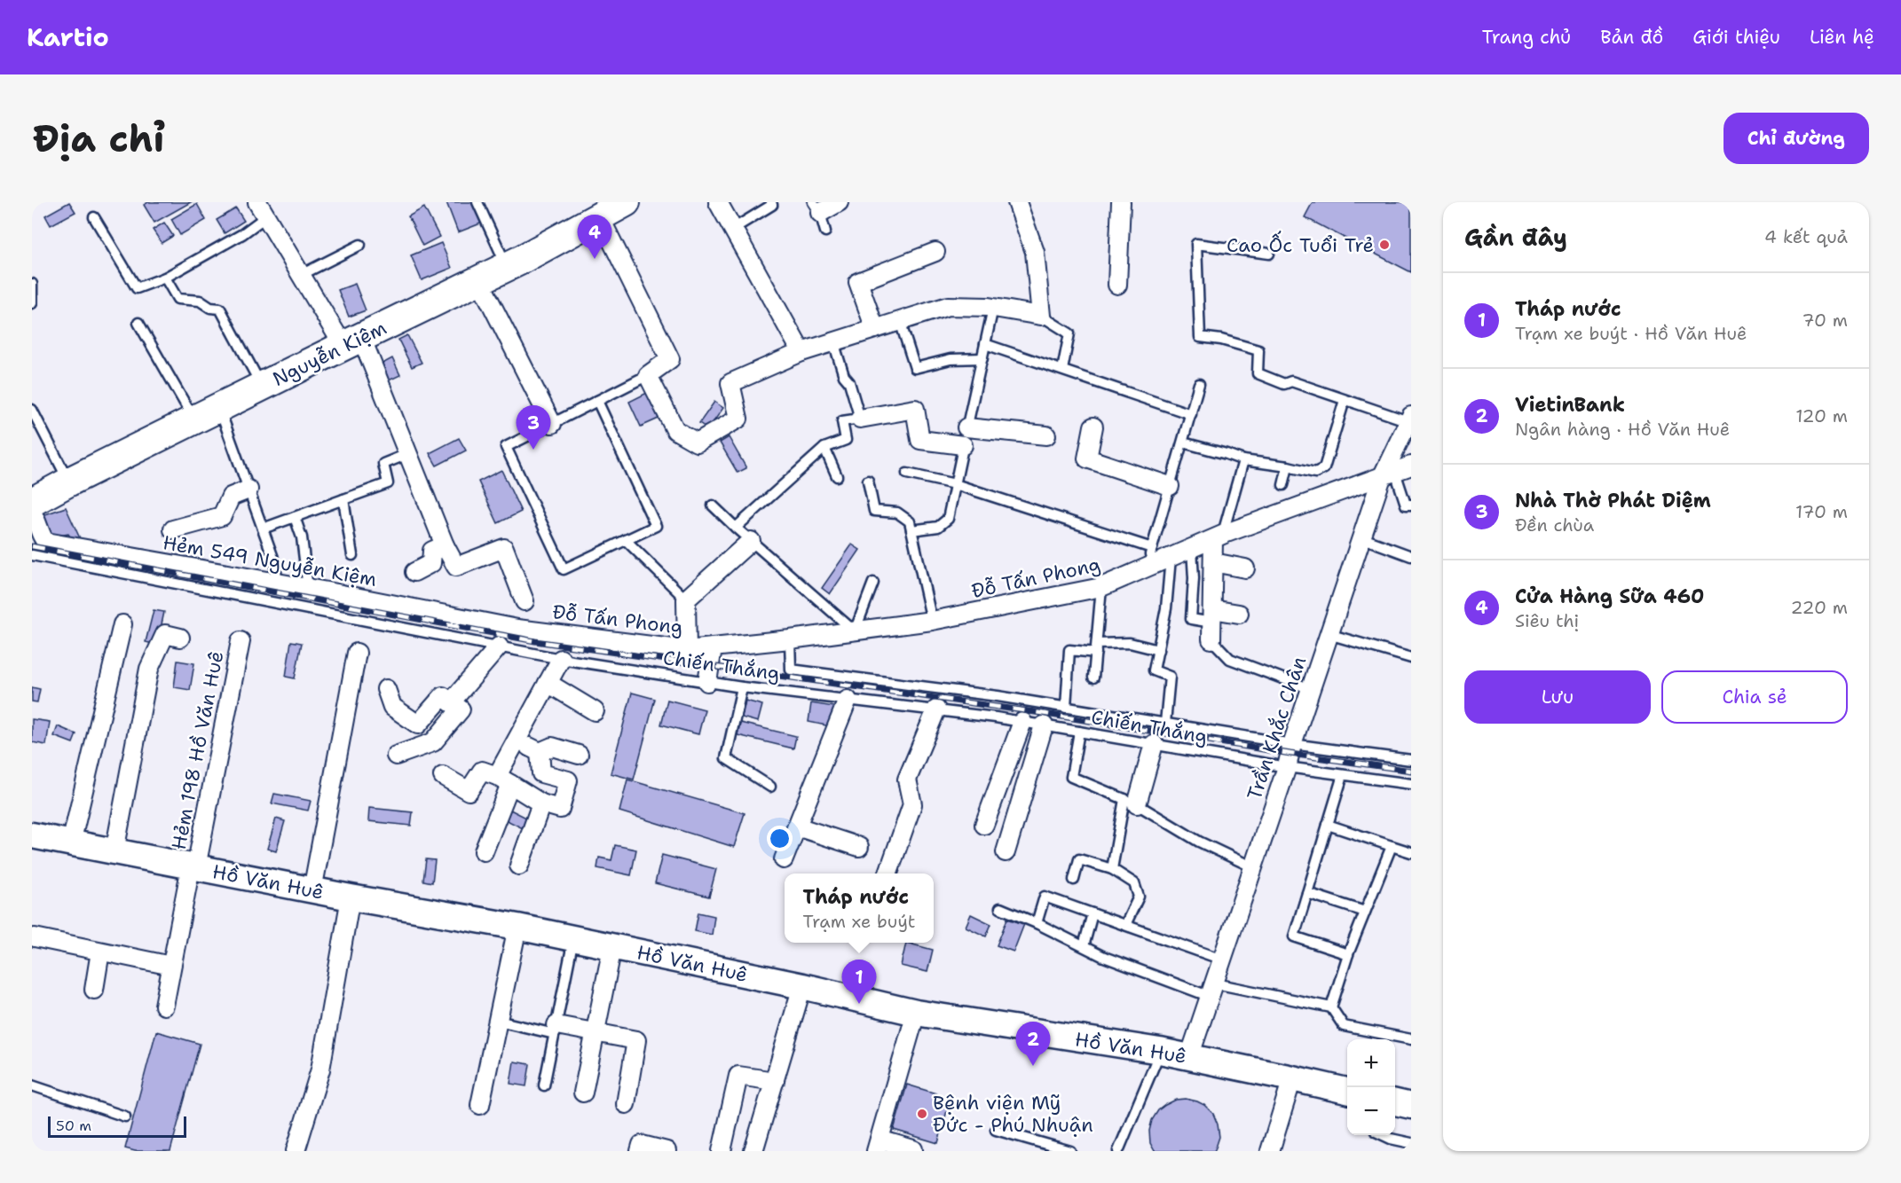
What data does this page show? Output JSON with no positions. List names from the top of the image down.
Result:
{
  "streets": {
    "main road": ["Nguyễn Kiệm", "Hồ Văn Huê"],
    "street": [
      "Hẻm 549 Nguyễn Kiệm",
      "Đỗ Tấn Phong",
      "Trần Khắc Chân",
      "Hẻm 198 Hồ Văn Huê"
    ],
    "lane": ["Chiến Thắng"]
  },
  "crossings": [
    ["Hẻm 549 Nguyễn Kiệm", "Đỗ Tấn Phong"],
    ["Đỗ Tấn Phong", "Chiến Thắng"],
    ["Đỗ Tấn Phong", "Trần Khắc Chân"],
    ["Chiến Thắng", "Trần Khắc Chân"],
    ["Trần Khắc Chân", "Hồ Văn Huê"],
    ["Hẻm 198 Hồ Văn Huê", "Hồ Văn Huê"]
  ],
  "places": ["Cao Ốc Tuổi Trẻ", "Bệnh viện Mỹ Đức - Phú Nhuận"],
  "scale_bar": "50 m",
  "page": {
    "header": "Kartio",
    "nav": [
      "Trang chủ",
      "Bản đồ",
      "Giới thiệu",
      "Liên hệ"
    ],
    "buttons": [
      "Chỉ đường",
      ["Lưu", "Chia sẻ"]
    ],
    "title": "Địa chỉ",
    "heading": ["Gần đây", "4 kết quả"],
    "pins": [
      "4",
      "3",
      "1",
      "2"
    ],
    "list": [
      {
        "mark": "1",
        "name": "Tháp nước",
        "note": "Trạm xe buýt · Hồ Văn Huê",
        "value": "70 m"
      },
      {
        "mark": "2",
        "name": "VietinBank",
        "note": "Ngân hàng · Hồ Văn Huê",
        "value": "120 m"
      },
      {
        "mark": "3",
        "name": "Nhà Thờ Phát Diệm",
        "note": "Đền chùa",
        "value": "170 m"
      },
      {
        "mark": "4",
        "name": "Cửa Hàng Sữa 460",
        "note": "Siêu thị",
        "value": "220 m"
      }
    ],
    "popup": ["Tháp nước", "Trạm xe buýt"],
    "map_buttons": ["+", "−"],
    "scale": "50 m"
  }
}
